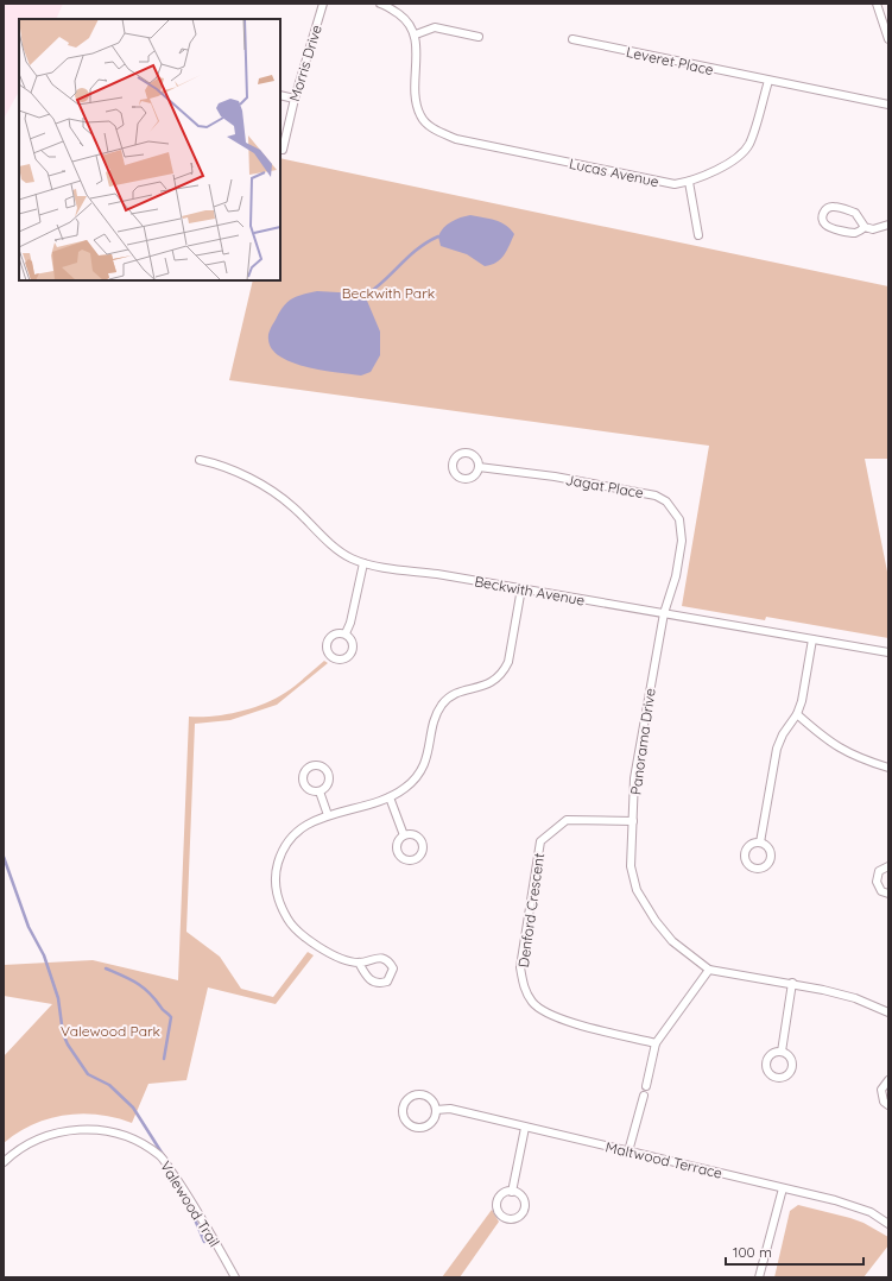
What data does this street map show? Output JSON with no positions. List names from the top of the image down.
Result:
{
  "streets": {
    "street": [
      "Leveret Place",
      "Morris Drive",
      "Lucas Avenue",
      "Jagat Place",
      "Beckwith Avenue",
      "Panorama Drive",
      "Denford Crescent",
      "Maltwood Terrace",
      "Valewood Trail"
    ]
  },
  "crossings": [
    ["Leveret Place", "Lucas Avenue"],
    ["Jagat Place", "Beckwith Avenue"],
    ["Jagat Place", "Panorama Drive"],
    ["Beckwith Avenue", "Panorama Drive"],
    ["Panorama Drive", "Denford Crescent"]
  ],
  "parks": ["Beckwith Park", "Valewood Park"],
  "scale_bar": "100 m"
}
